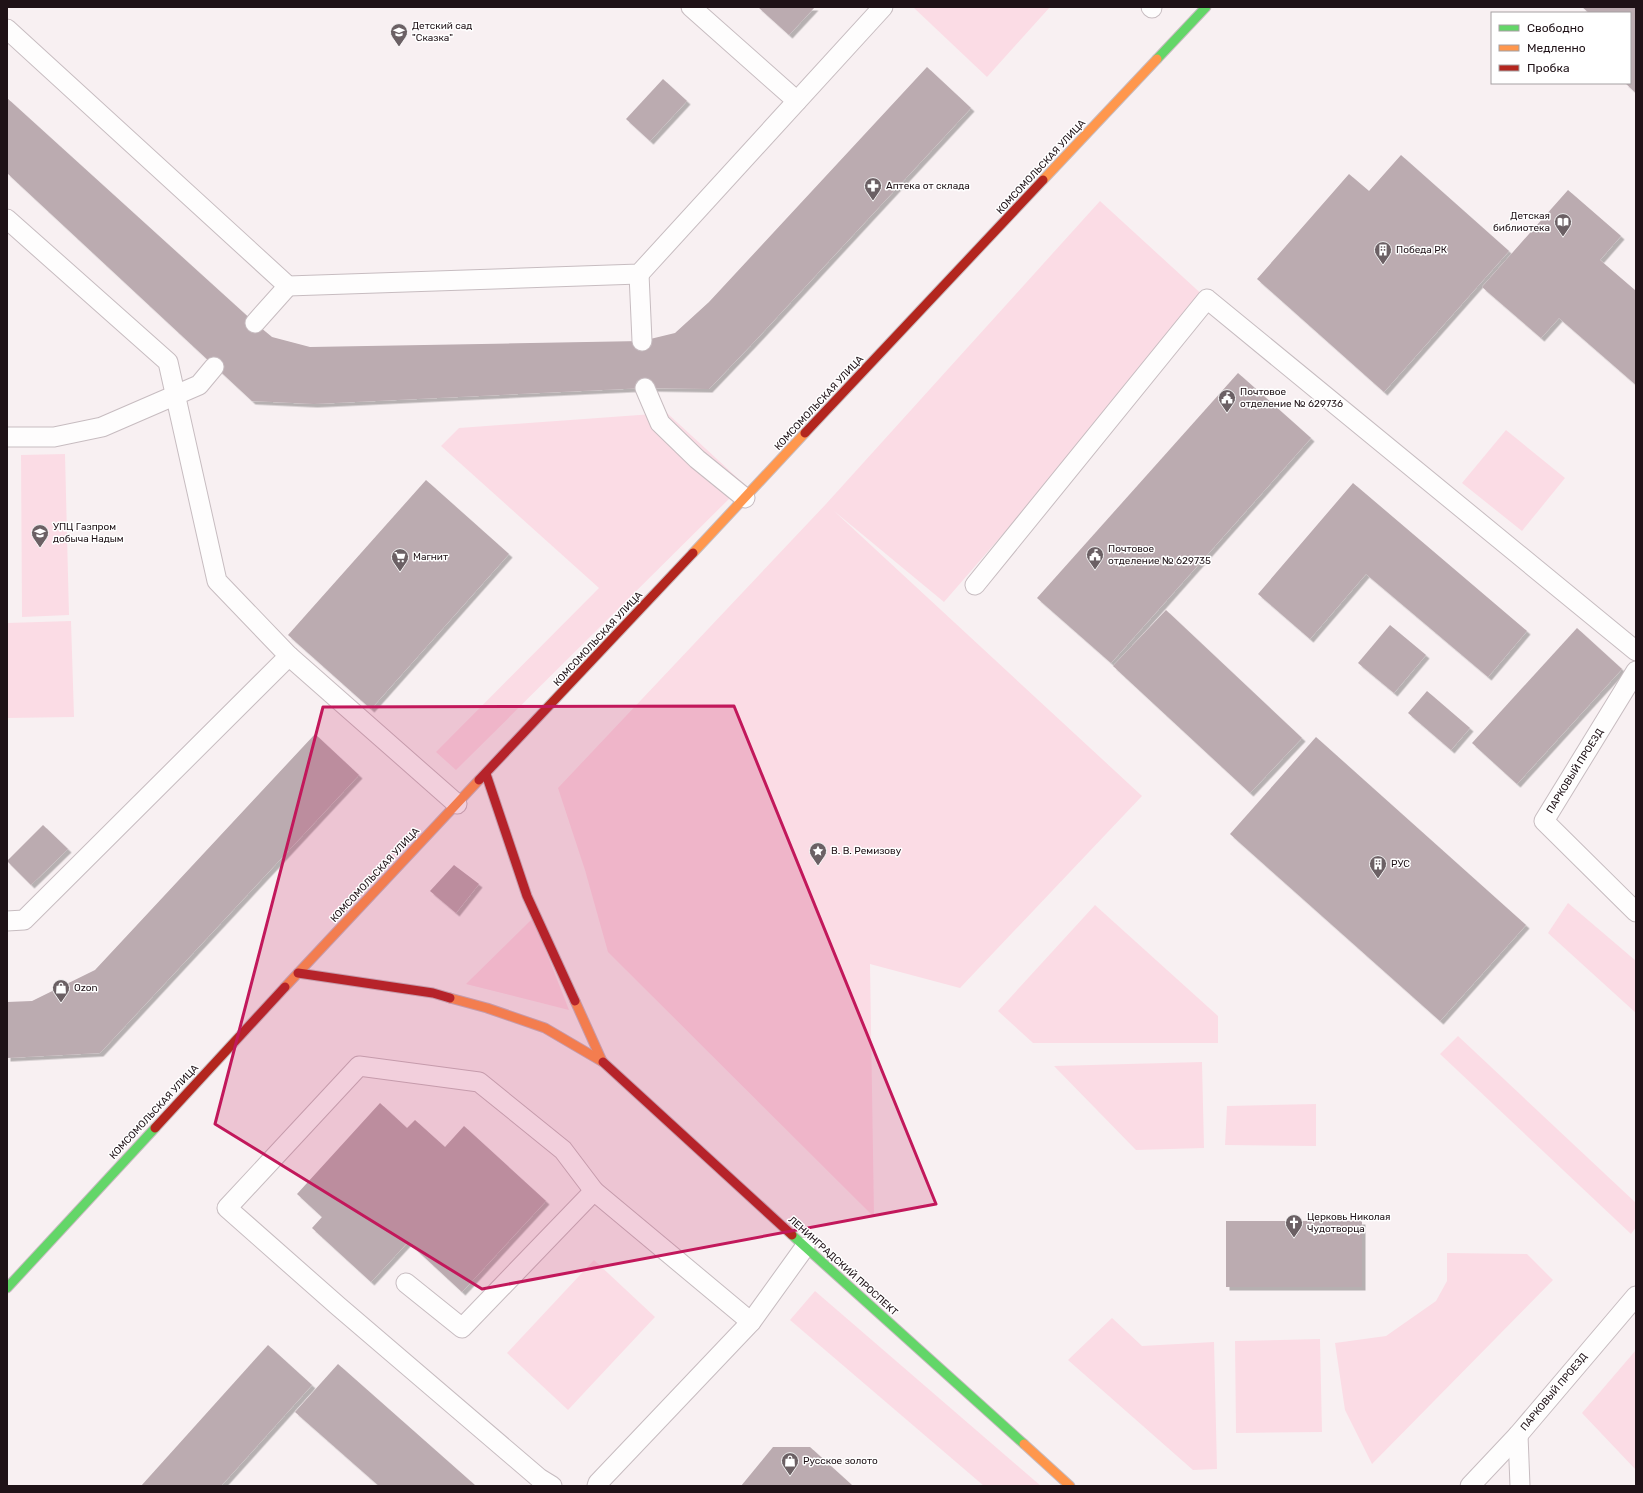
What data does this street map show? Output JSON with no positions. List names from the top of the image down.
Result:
{
  "streets": {
    "street": ["КОМСОМОЛЬСКАЯ УЛИЦА", "ЛЕНИНГРАДСКИЙ ПРОСПЕКТ"],
    "lane": ["ПАРКОВЫЙ ПРОЕЗД"]
  },
  "places": {
    "school or university": ["Детский сад \"Сказка\"", "УПЦ Газпром добыча Надым"],
    "pharmacy": ["Аптека от склада"],
    "library": ["Детская библиотека"],
    "building": ["Победа РК", "РУС"],
    "public building": ["Почтовое отделение № 629736", "Почтовое отделение № 629735"],
    "supermarket": ["Магнит"],
    "place": ["В. В. Ремизову"],
    "shop": ["Ozon", "Русское золото"],
    "church": ["Церковь Николая Чудотворца"]
  },
  "legend": ["Свободно", "Медленно", "Пробка"]
}
